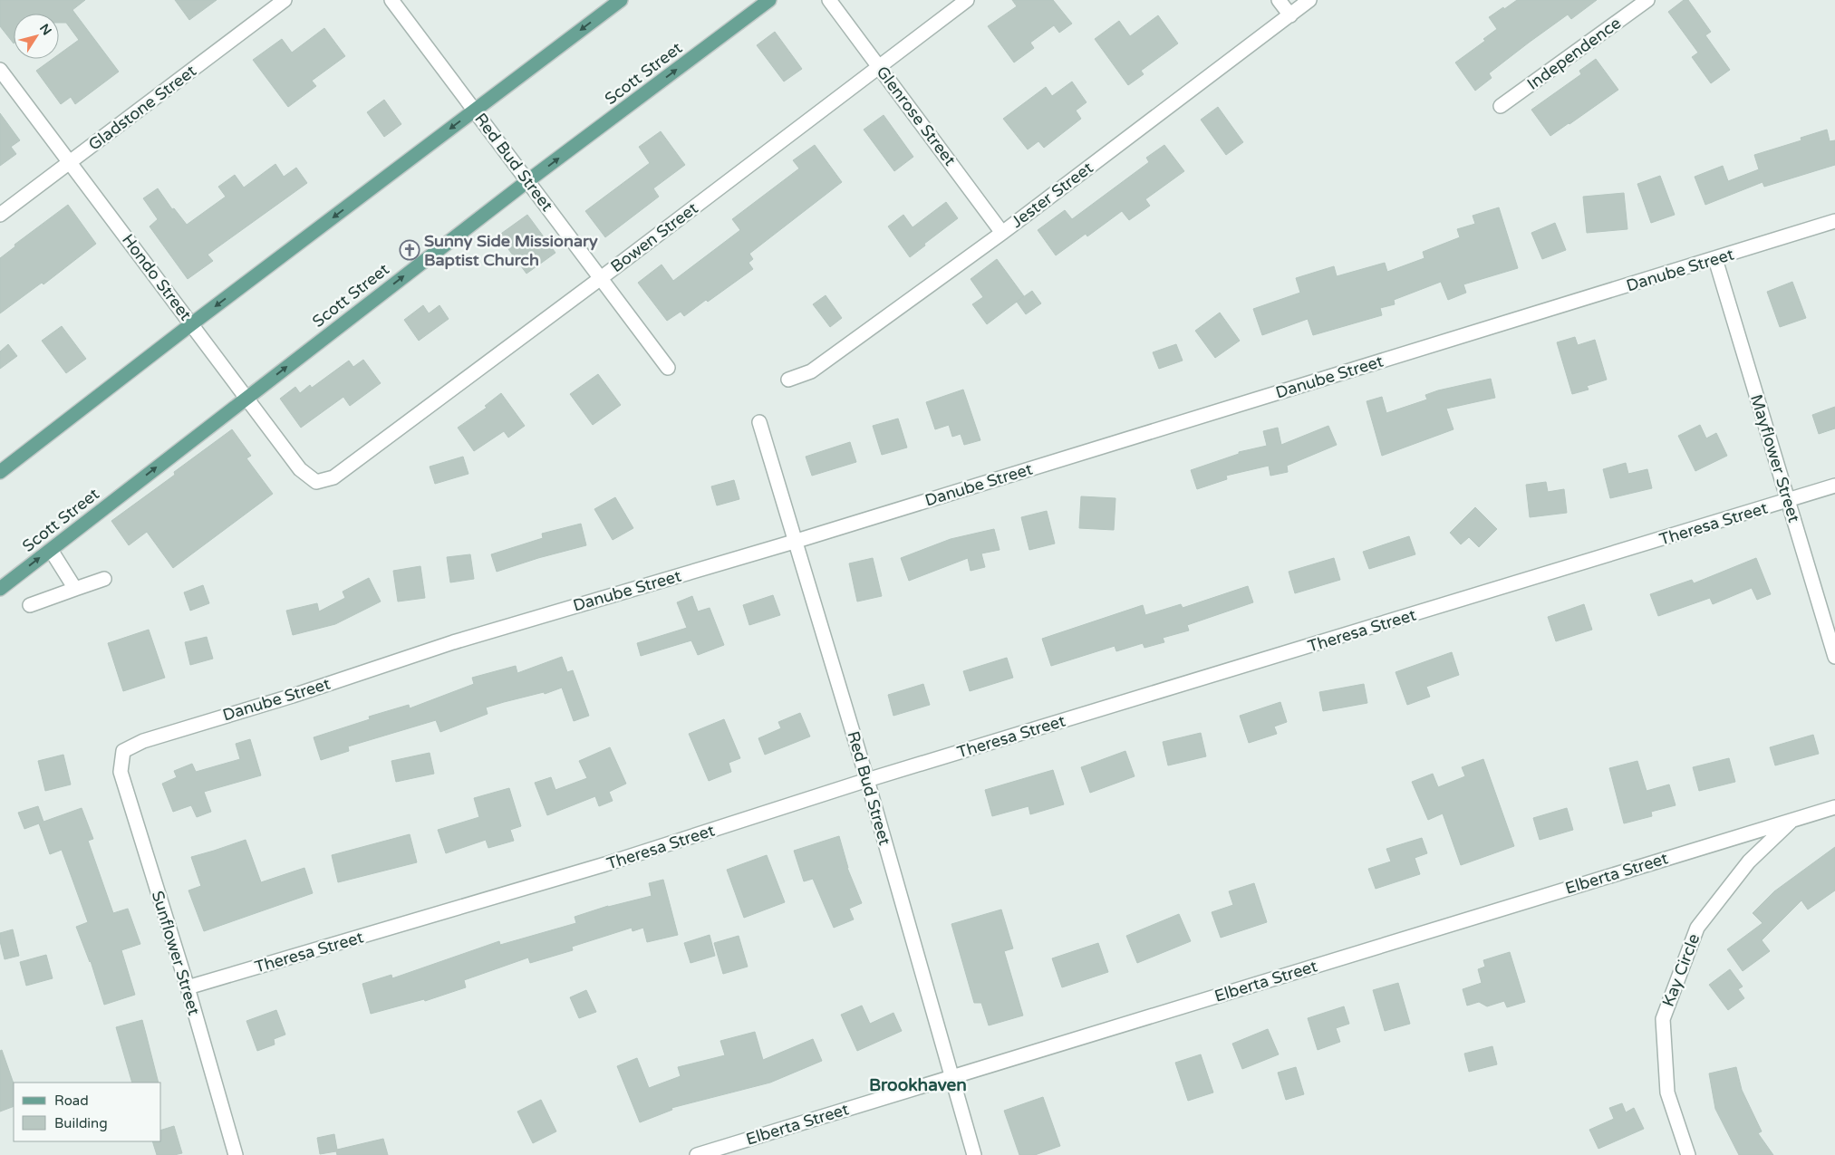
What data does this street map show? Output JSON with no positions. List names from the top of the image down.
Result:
{
  "streets": {
    "main road": ["Scott Street"],
    "street": [
      "Independence",
      "Gladstone Street",
      "Glenrose Street",
      "Red Bud Street",
      "Jester Street",
      "Bowen Street",
      "Danube Street",
      "Hondo Street",
      "Mayflower Street",
      "Theresa Street",
      "Elberta Street",
      "Sunflower Street",
      "Kay Circle"
    ]
  },
  "crossings": [
    ["Scott Street", "Red Bud Street"],
    ["Scott Street", "Hondo Street"],
    ["Gladstone Street", "Hondo Street"],
    ["Glenrose Street", "Jester Street"],
    ["Glenrose Street", "Bowen Street"],
    ["Red Bud Street", "Bowen Street"],
    ["Red Bud Street", "Danube Street"],
    ["Red Bud Street", "Theresa Street"],
    ["Red Bud Street", "Elberta Street"],
    ["Bowen Street", "Hondo Street"],
    ["Danube Street", "Mayflower Street"],
    ["Danube Street", "Sunflower Street"],
    ["Mayflower Street", "Theresa Street"],
    ["Theresa Street", "Sunflower Street"],
    ["Elberta Street", "Kay Circle"]
  ],
  "districts": ["Brookhaven"],
  "places": {
    "church": ["Sunny Side Missionary Baptist Church"]
  },
  "legend": ["Road", "Building"],
  "north": "top right"
}
